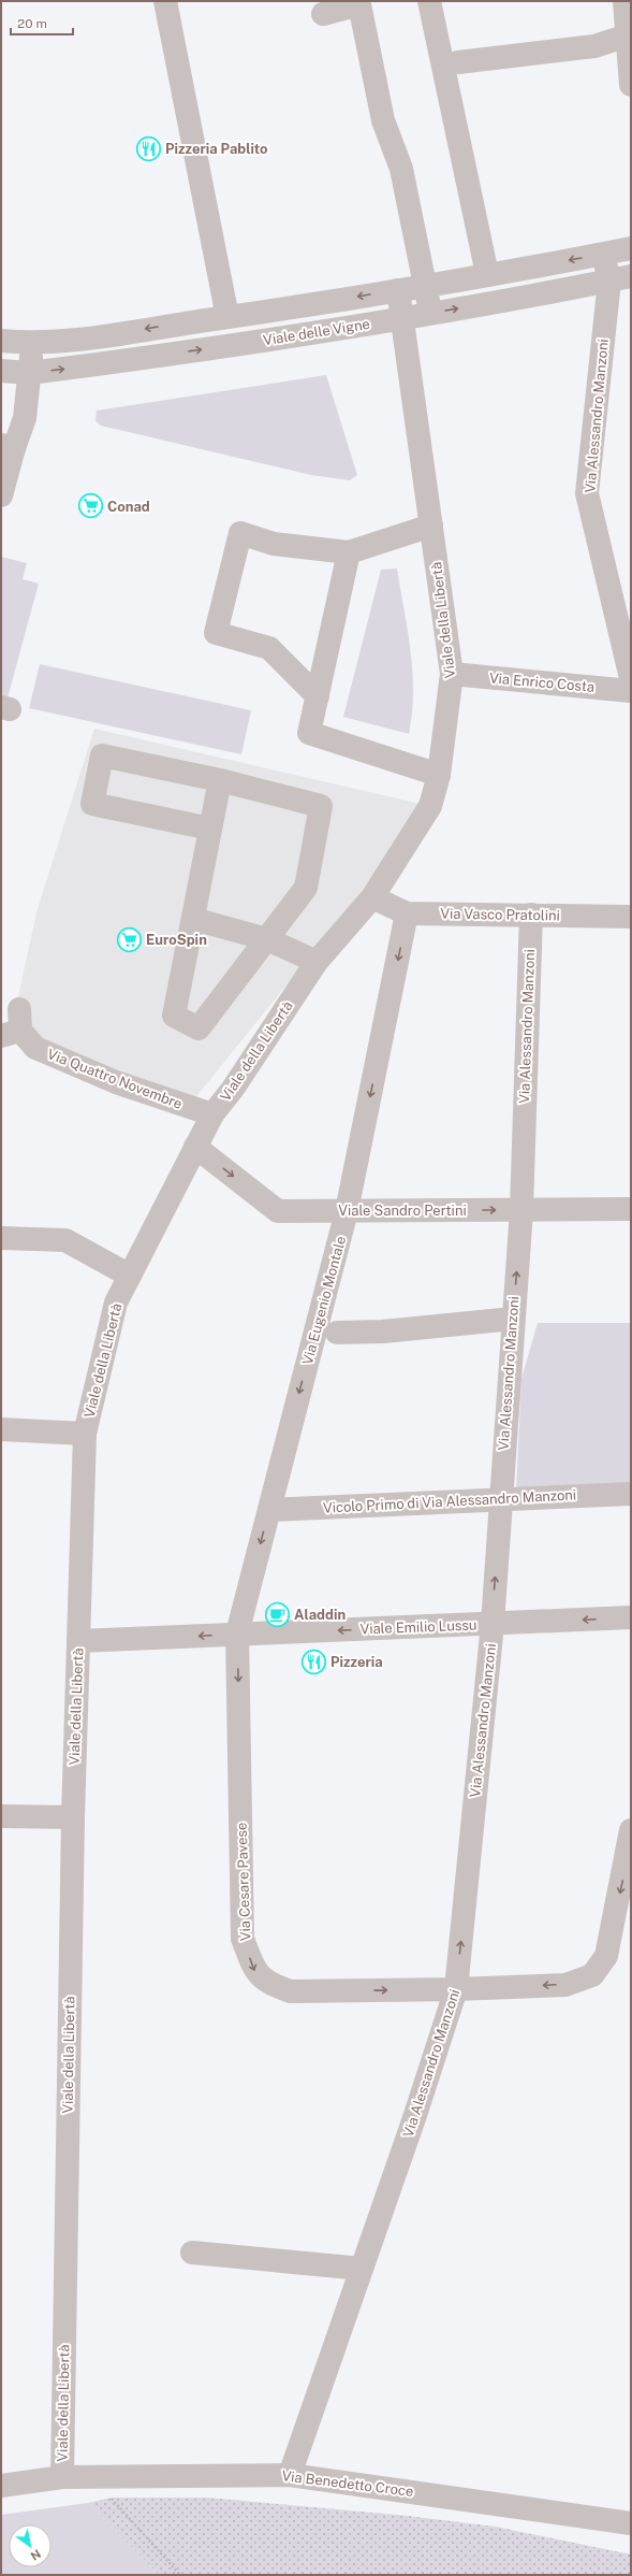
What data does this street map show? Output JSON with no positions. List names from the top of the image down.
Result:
{
  "streets": {
    "street": [
      "Viale delle Vigne",
      "Via Alessandro Manzoni",
      "Viale della Libertà",
      "Via Enrico Costa",
      "Via Vasco Pratolini",
      "Via Quattro Novembre",
      "Viale Sandro Pertini",
      "Via Eugenio Montale",
      "Vicolo Primo di Via Alessandro Manzoni",
      "Viale Emilio Lussu",
      "Via Cesare Pavese",
      "Via Benedetto Croce"
    ]
  },
  "crossings": [
    ["Viale delle Vigne", "Via Alessandro Manzoni"],
    ["Viale delle Vigne", "Viale della Libertà"],
    ["Via Alessandro Manzoni", "Via Vasco Pratolini"],
    ["Via Alessandro Manzoni", "Viale Sandro Pertini"],
    ["Via Alessandro Manzoni", "Vicolo Primo di Via Alessandro Manzoni"],
    ["Via Alessandro Manzoni", "Viale Emilio Lussu"],
    ["Via Alessandro Manzoni", "Via Cesare Pavese"],
    ["Via Alessandro Manzoni", "Via Benedetto Croce"],
    ["Viale della Libertà", "Via Enrico Costa"],
    ["Viale della Libertà", "Via Vasco Pratolini"],
    ["Viale della Libertà", "Via Quattro Novembre"],
    ["Viale della Libertà", "Viale Sandro Pertini"],
    ["Viale della Libertà", "Viale Emilio Lussu"],
    ["Viale della Libertà", "Via Benedetto Croce"],
    ["Via Vasco Pratolini", "Via Eugenio Montale"],
    ["Viale Sandro Pertini", "Via Eugenio Montale"],
    ["Via Eugenio Montale", "Vicolo Primo di Via Alessandro Manzoni"],
    ["Via Eugenio Montale", "Viale Emilio Lussu"],
    ["Via Eugenio Montale", "Via Cesare Pavese"],
    ["Viale Emilio Lussu", "Via Cesare Pavese"]
  ],
  "one_way": ["Via Eugenio Montale", "Viale Emilio Lussu"],
  "places": {
    "restaurant": ["Pizzeria Pablito", "Pizzeria"],
    "supermarket": ["Conad", "EuroSpin"],
    "cafe": ["Aladdin"]
  },
  "scale_bar": "20 m",
  "north": "bottom right"
}
